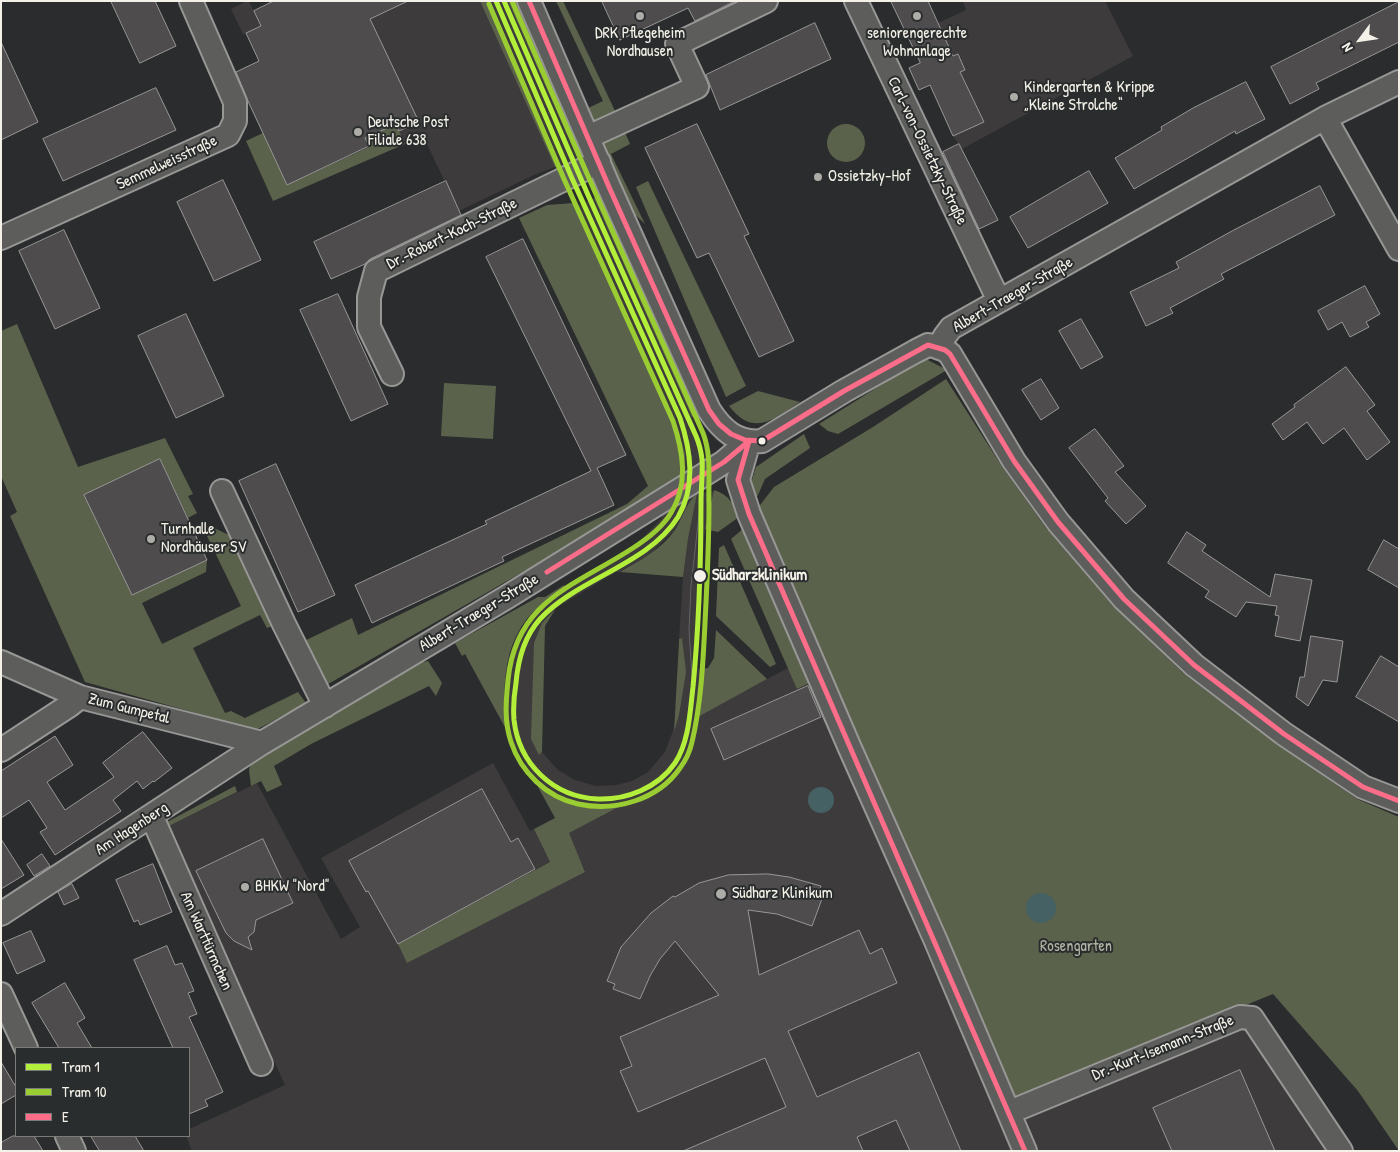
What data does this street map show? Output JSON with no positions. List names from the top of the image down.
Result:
{
  "streets": {
    "street": [
      "Carl-von-Ossietzky-Straße",
      "Semmelweisstraße",
      "Dr.-Robert-Koch-Straße",
      "Albert-Traeger-Straße",
      "Zum Gumpetal",
      "Am Hagenberg",
      "Am Warttürmchen",
      "Dr.-Kurt-Isemann-Straße"
    ]
  },
  "crossings": [
    ["Carl-von-Ossietzky-Straße", "Albert-Traeger-Straße"],
    ["Albert-Traeger-Straße", "Zum Gumpetal"],
    ["Albert-Traeger-Straße", "Am Hagenberg"],
    ["Zum Gumpetal", "Am Hagenberg"],
    ["Am Hagenberg", "Am Warttürmchen"]
  ],
  "parks": ["Rosengarten"],
  "places": [
    "DRK Pflegeheim Nordhausen",
    "seniorengerechte Wohnanlage",
    "Kindergarten & Krippe „Kleine Strolche“",
    "Deutsche Post Filiale 638",
    "Ossietzky-Hof",
    "Turnhalle Nordhäuser SV",
    "Südharzklinikum",
    "BHKW \"Nord\"",
    "Südharz Klinikum"
  ],
  "lines": ["tram line 1", "tram line 10", "transit line E"],
  "legend": ["Tram 1", "Tram 10", "E"],
  "north": "bottom left"
}
